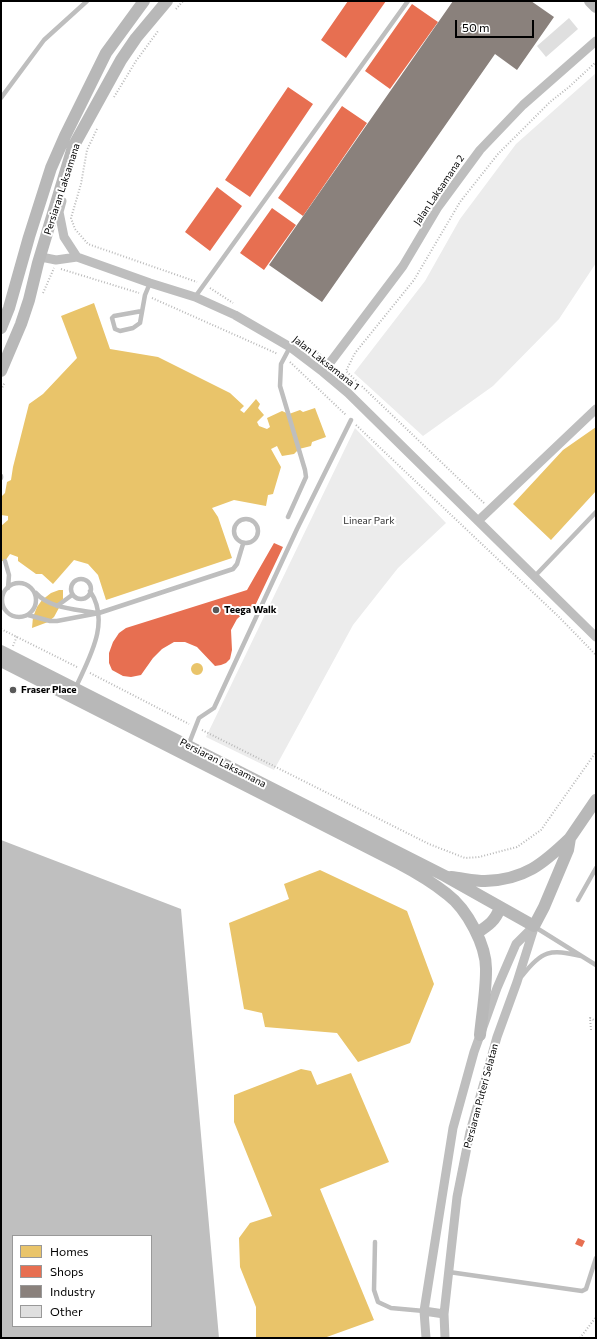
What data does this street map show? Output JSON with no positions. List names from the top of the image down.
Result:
{
  "streets": {
    "street": [
      "Persiaran Laksamana",
      "Jalan Laksamana 2",
      "Jalan Laksamana 1",
      "Persiaran Puteri Selatan"
    ]
  },
  "crossings": [
    ["Persiaran Laksamana", "Persiaran Puteri Selatan"],
    ["Jalan Laksamana 2", "Jalan Laksamana 1"]
  ],
  "parks": ["Linear Park"],
  "places": ["Teega Walk", "Fraser Place"],
  "legend": [
    "Homes",
    "Shops",
    "Industry",
    "Other"
  ],
  "scale_bar": "50 m"
}
